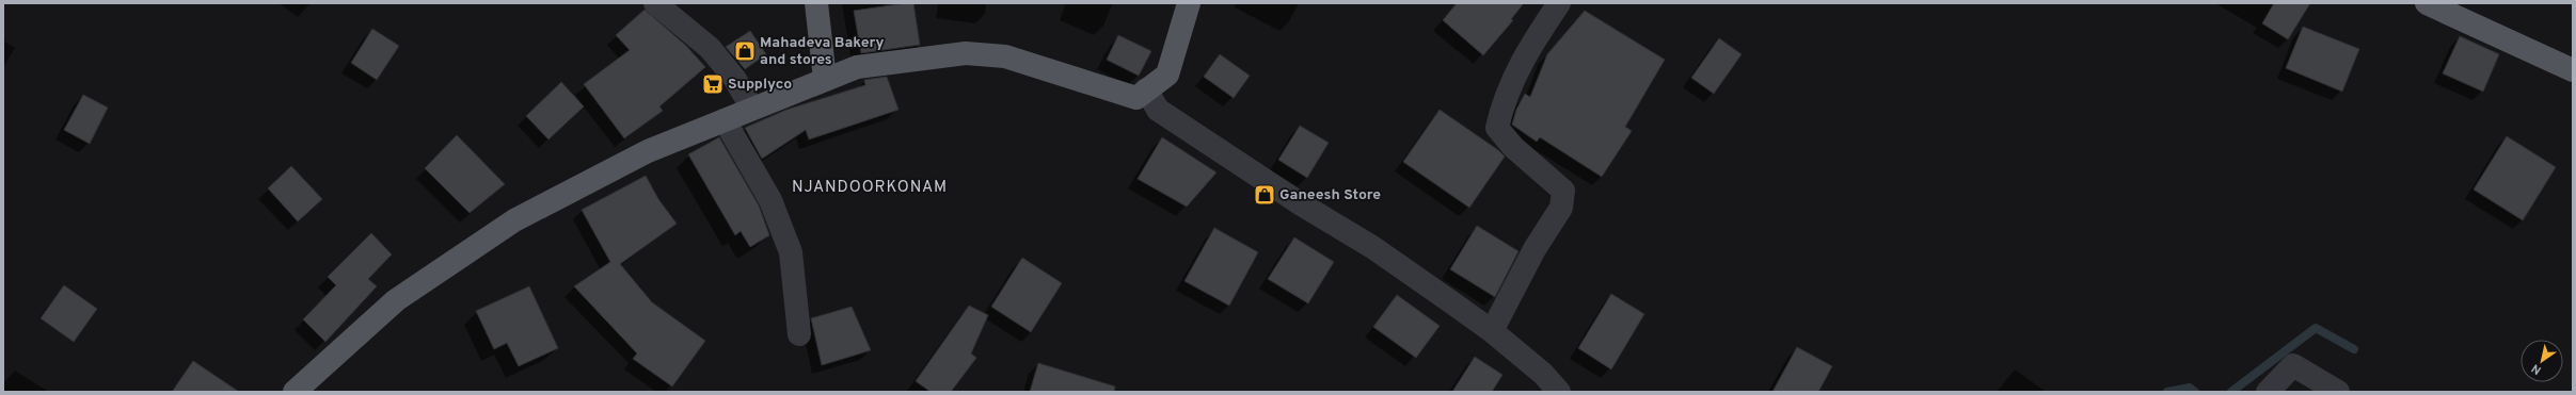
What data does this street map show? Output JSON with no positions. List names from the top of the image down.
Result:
{
  "districts": ["NJANDOORKONAM"],
  "places": {
    "shop": ["Mahadeva Bakery and stores", "Ganeesh Store"],
    "supermarket": ["Supplyco"]
  },
  "north": "bottom left"
}
